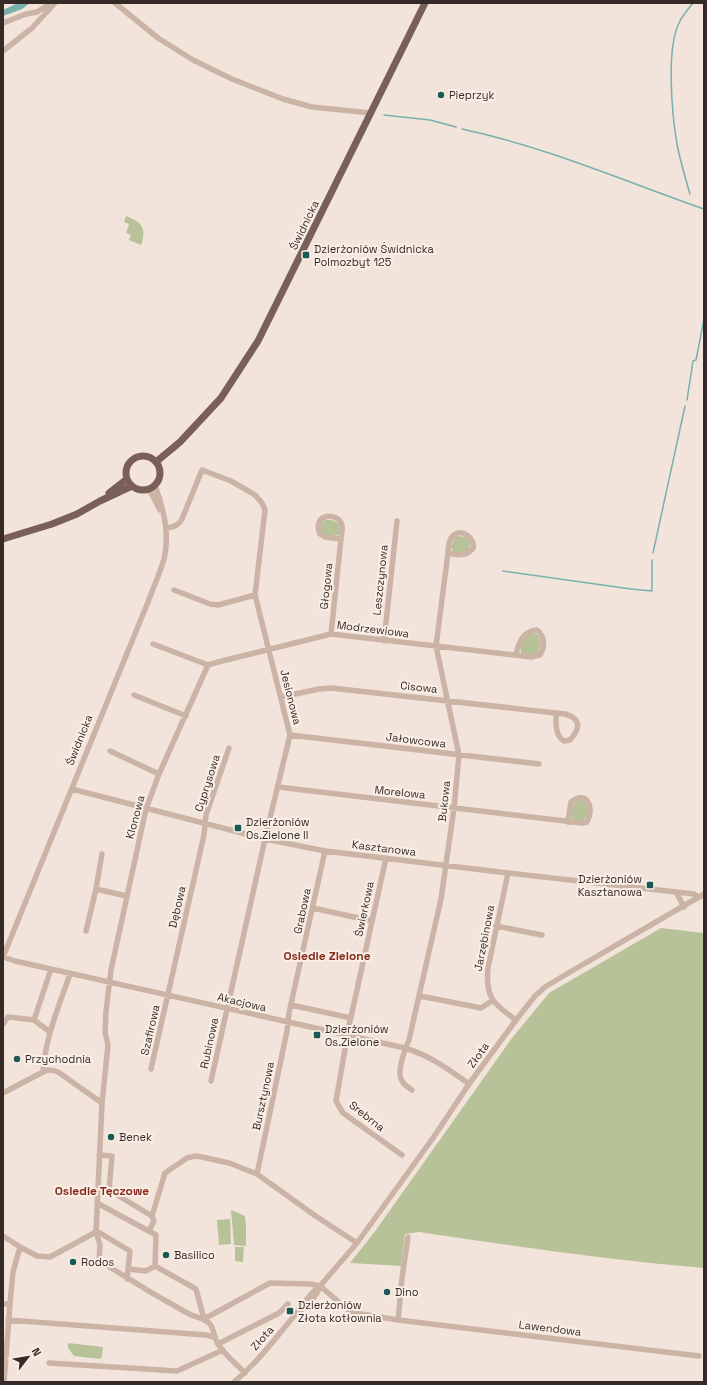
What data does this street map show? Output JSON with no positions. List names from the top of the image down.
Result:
{
  "streets": {
    "main road": ["Świdnicka"],
    "street": [
      "Leszczynowa",
      "Głogowa",
      "Modrzewiowa",
      "Cisowa",
      "Jesionowa",
      "Jałowcowa",
      "Cyprysowa",
      "Morelowa",
      "Bukowa",
      "Klonowa",
      "Kasztanowa",
      "Dębowa",
      "Świerkowa",
      "Grabowa",
      "Jarzębinowa",
      "Akacjowa",
      "Szafirowa",
      "Rubinowa",
      "Złota",
      "Bursztynowa",
      "Srebrna",
      "Lawendowa"
    ]
  },
  "crossings": [
    ["Świdnicka", "Jesionowa"],
    ["Świdnicka", "Kasztanowa"],
    ["Świdnicka", "Akacjowa"],
    ["Leszczynowa", "Modrzewiowa"],
    ["Głogowa", "Modrzewiowa"],
    ["Modrzewiowa", "Jesionowa"],
    ["Modrzewiowa", "Bukowa"],
    ["Modrzewiowa", "Klonowa"],
    ["Cisowa", "Jesionowa"],
    ["Cisowa", "Bukowa"],
    ["Jesionowa", "Jałowcowa"],
    ["Jesionowa", "Morelowa"],
    ["Jesionowa", "Kasztanowa"],
    ["Jesionowa", "Akacjowa"],
    ["Jesionowa", "Rubinowa"],
    ["Jałowcowa", "Bukowa"],
    ["Cyprysowa", "Kasztanowa"],
    ["Cyprysowa", "Dębowa"],
    ["Morelowa", "Bukowa"],
    ["Bukowa", "Kasztanowa"],
    ["Bukowa", "Akacjowa"],
    ["Klonowa", "Kasztanowa"],
    ["Klonowa", "Akacjowa"],
    ["Kasztanowa", "Dębowa"],
    ["Kasztanowa", "Świerkowa"],
    ["Kasztanowa", "Grabowa"],
    ["Kasztanowa", "Jarzębinowa"],
    ["Kasztanowa", "Złota"],
    ["Dębowa", "Akacjowa"],
    ["Dębowa", "Szafirowa"],
    ["Świerkowa", "Akacjowa"],
    ["Świerkowa", "Srebrna"],
    ["Grabowa", "Akacjowa"],
    ["Grabowa", "Bursztynowa"],
    ["Akacjowa", "Szafirowa"],
    ["Akacjowa", "Rubinowa"],
    ["Akacjowa", "Złota"],
    ["Akacjowa", "Bursztynowa"],
    ["Akacjowa", "Srebrna"],
    ["Złota", "Lawendowa"]
  ],
  "districts": ["Osiedle Zielone", "Osiedle Tęczowe"],
  "places": {
    "other": [
      "Pieprzyk",
      "Przychodnia",
      "Benek",
      "Basilico",
      "Rodos",
      "Dino"
    ],
    "transit": [
      "Dzierżoniów Świdnicka Polmozbyt 125",
      "Dzierżoniów Os.Zielone II",
      "Dzierżoniów Kasztanowa",
      "Dzierżoniów Os.Zielone",
      "Dzierżoniów Złota kotłownia"
    ]
  },
  "north": "top right"
}
